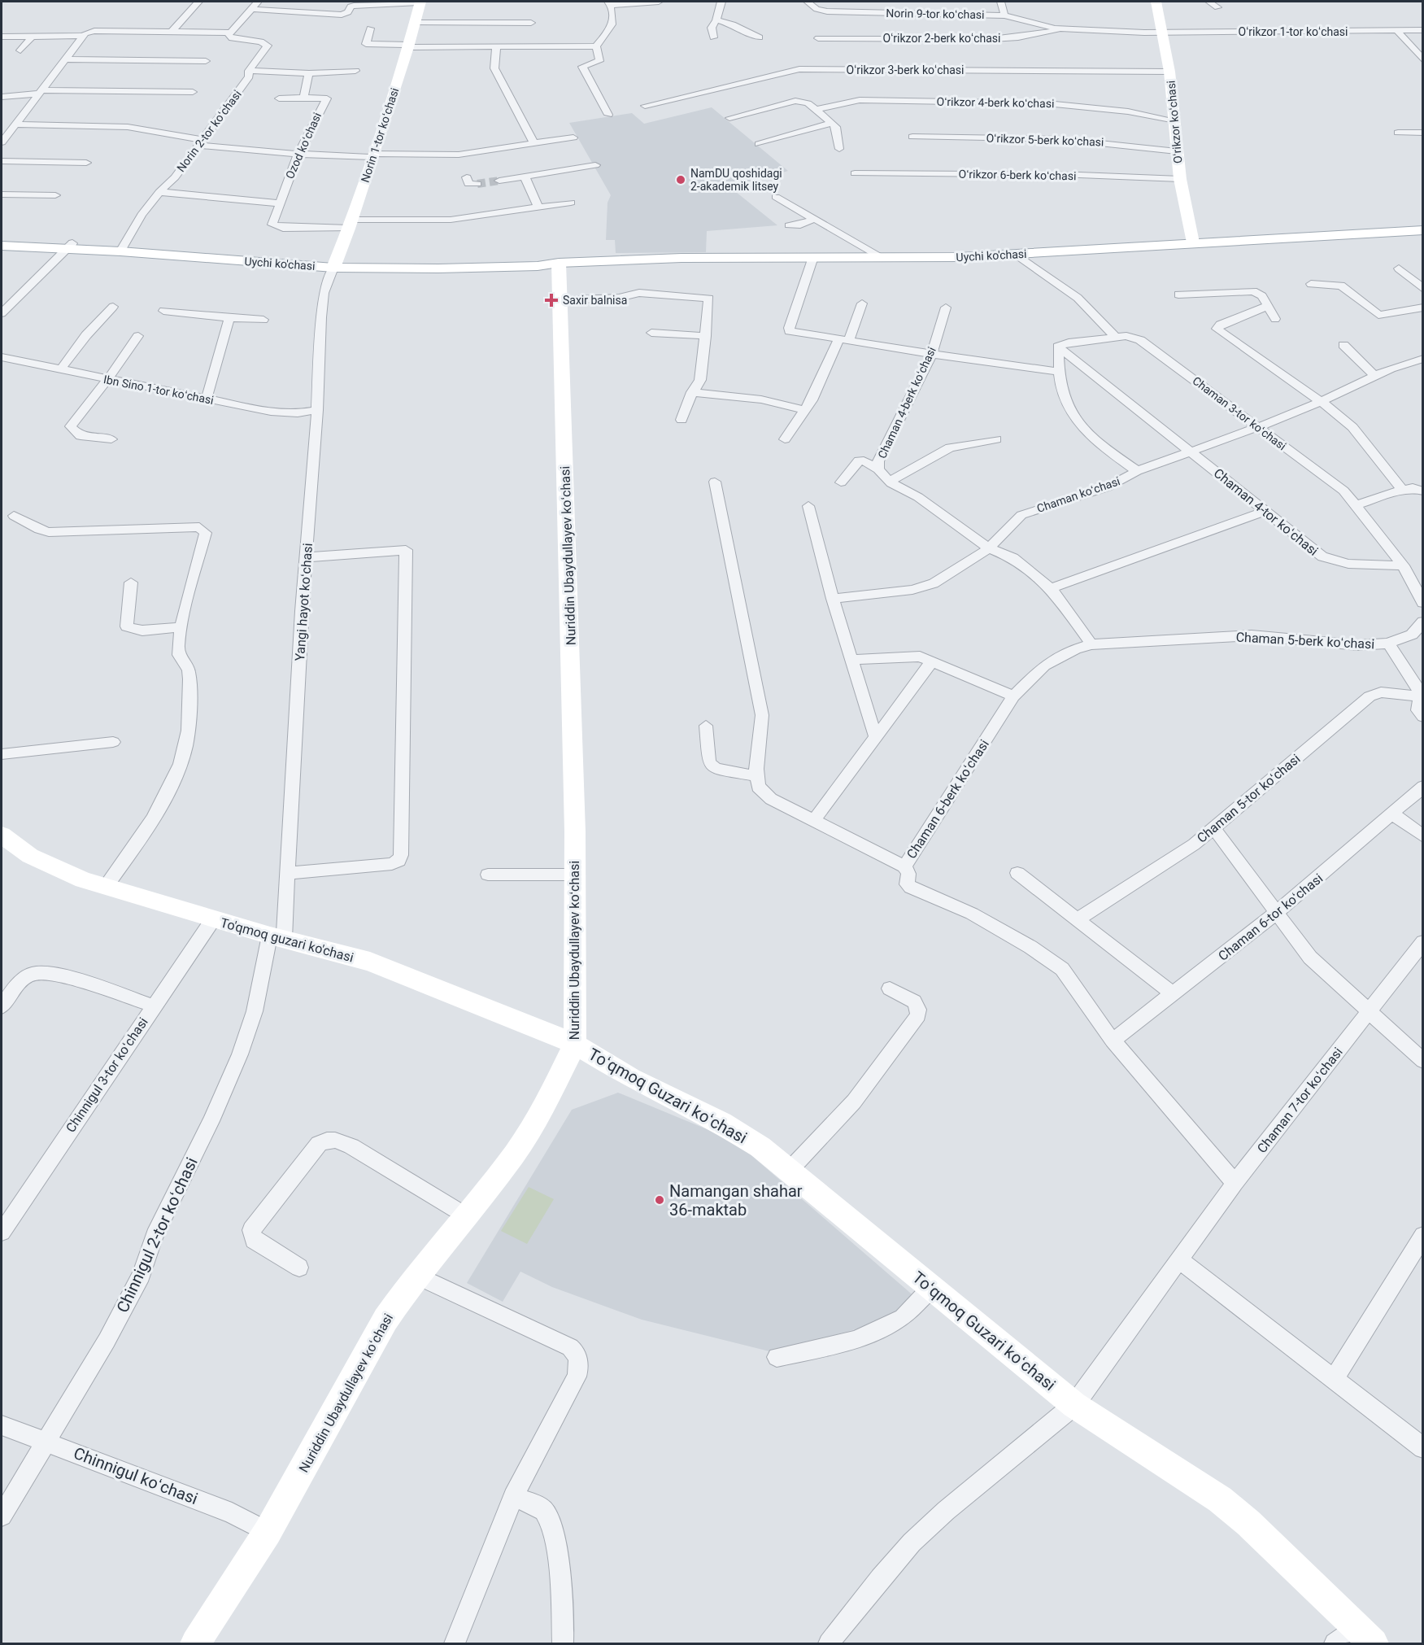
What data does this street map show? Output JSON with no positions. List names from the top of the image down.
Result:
{
  "streets": {
    "main road": [
      "Oʻrikzor koʻchasi",
      "Norin 1-tor koʻchasi",
      "Uychi ko'chasi",
      "Nuriddin Ubaydullayev koʻchasi",
      "To'qmoq guzari ko'chasi",
      "Toʻqmoq Guzari koʻchasi"
    ],
    "street": [
      "Norin 9-tor koʻchasi",
      "Oʻrikzor 1-tor koʻchasi",
      "Oʻrikzor 2-berk koʻchasi",
      "Oʻrikzor 3-berk koʻchasi",
      "Oʻrikzor 4-berk koʻchasi",
      "Norin 2-tor koʻchasi",
      "Oʻrikzor 5-berk koʻchasi",
      "Ozod koʻchasi",
      "Oʻrikzor 6-berk koʻchasi",
      "Ibn Sino 1-tor koʻchasi",
      "Chaman 4-berk koʻchasi",
      "Chaman 3-tor koʻchasi",
      "Chaman koʻchasi",
      "Chaman 4-tor koʻchasi",
      "Yangi hayot koʻchasi",
      "Chaman 5-berk koʻchasi",
      "Chaman 5-tor koʻchasi",
      "Chaman 6-berk koʻchasi",
      "Chaman 6-tor koʻchasi",
      "Chinnigul 3-tor koʻchasi",
      "Chaman 7-tor koʻchasi",
      "Chinnigul 2-tor koʻchasi",
      "Chinnigul koʻchasi"
    ]
  },
  "crossings": [
    ["Norin 9-tor koʻchasi", "Oʻrikzor 1-tor koʻchasi"],
    ["Norin 9-tor koʻchasi", "Oʻrikzor 2-berk koʻchasi"],
    ["Oʻrikzor 1-tor koʻchasi", "Oʻrikzor 2-berk koʻchasi"],
    ["Oʻrikzor 1-tor koʻchasi", "Oʻrikzor koʻchasi"],
    ["Oʻrikzor 3-berk koʻchasi", "Oʻrikzor koʻchasi"],
    ["Oʻrikzor 4-berk koʻchasi", "Oʻrikzor koʻchasi"],
    ["Oʻrikzor koʻchasi", "Oʻrikzor 5-berk koʻchasi"],
    ["Oʻrikzor koʻchasi", "Oʻrikzor 6-berk koʻchasi"],
    ["Oʻrikzor koʻchasi", "Uychi ko'chasi"],
    ["Norin 2-tor koʻchasi", "Uychi ko'chasi"],
    ["Norin 1-tor koʻchasi", "Ozod koʻchasi"],
    ["Norin 1-tor koʻchasi", "Uychi ko'chasi"],
    ["Norin 1-tor koʻchasi", "Yangi hayot koʻchasi"],
    ["Uychi ko'chasi", "Nuriddin Ubaydullayev koʻchasi"],
    ["Uychi ko'chasi", "Yangi hayot koʻchasi"],
    ["Ibn Sino 1-tor koʻchasi", "Yangi hayot koʻchasi"],
    ["Chaman 3-tor koʻchasi", "Chaman 4-tor koʻchasi"],
    ["Chaman koʻchasi", "Chaman 4-tor koʻchasi"],
    ["Nuriddin Ubaydullayev koʻchasi", "To'qmoq guzari ko'chasi"],
    ["Nuriddin Ubaydullayev koʻchasi", "Toʻqmoq Guzari koʻchasi"],
    ["Nuriddin Ubaydullayev koʻchasi", "Chinnigul koʻchasi"],
    ["Yangi hayot koʻchasi", "To'qmoq guzari ko'chasi"],
    ["Yangi hayot koʻchasi", "Chinnigul 2-tor koʻchasi"],
    ["Chaman 5-berk koʻchasi", "Chaman 6-berk koʻchasi"],
    ["Chaman 6-berk koʻchasi", "Chaman 6-tor koʻchasi"],
    ["To'qmoq guzari ko'chasi", "Chinnigul 3-tor koʻchasi"],
    ["To'qmoq guzari ko'chasi", "Toʻqmoq Guzari koʻchasi"],
    ["To'qmoq guzari ko'chasi", "Chinnigul 2-tor koʻchasi"],
    ["Toʻqmoq Guzari koʻchasi", "Chaman 7-tor koʻchasi"],
    ["Chinnigul 2-tor koʻchasi", "Chinnigul koʻchasi"]
  ],
  "places": {
    "other": ["NamDU qoshidagi 2-akademik litsey", "Namangan shahar 36-maktab"],
    "health": ["Saxir balnisa"]
  }
}
